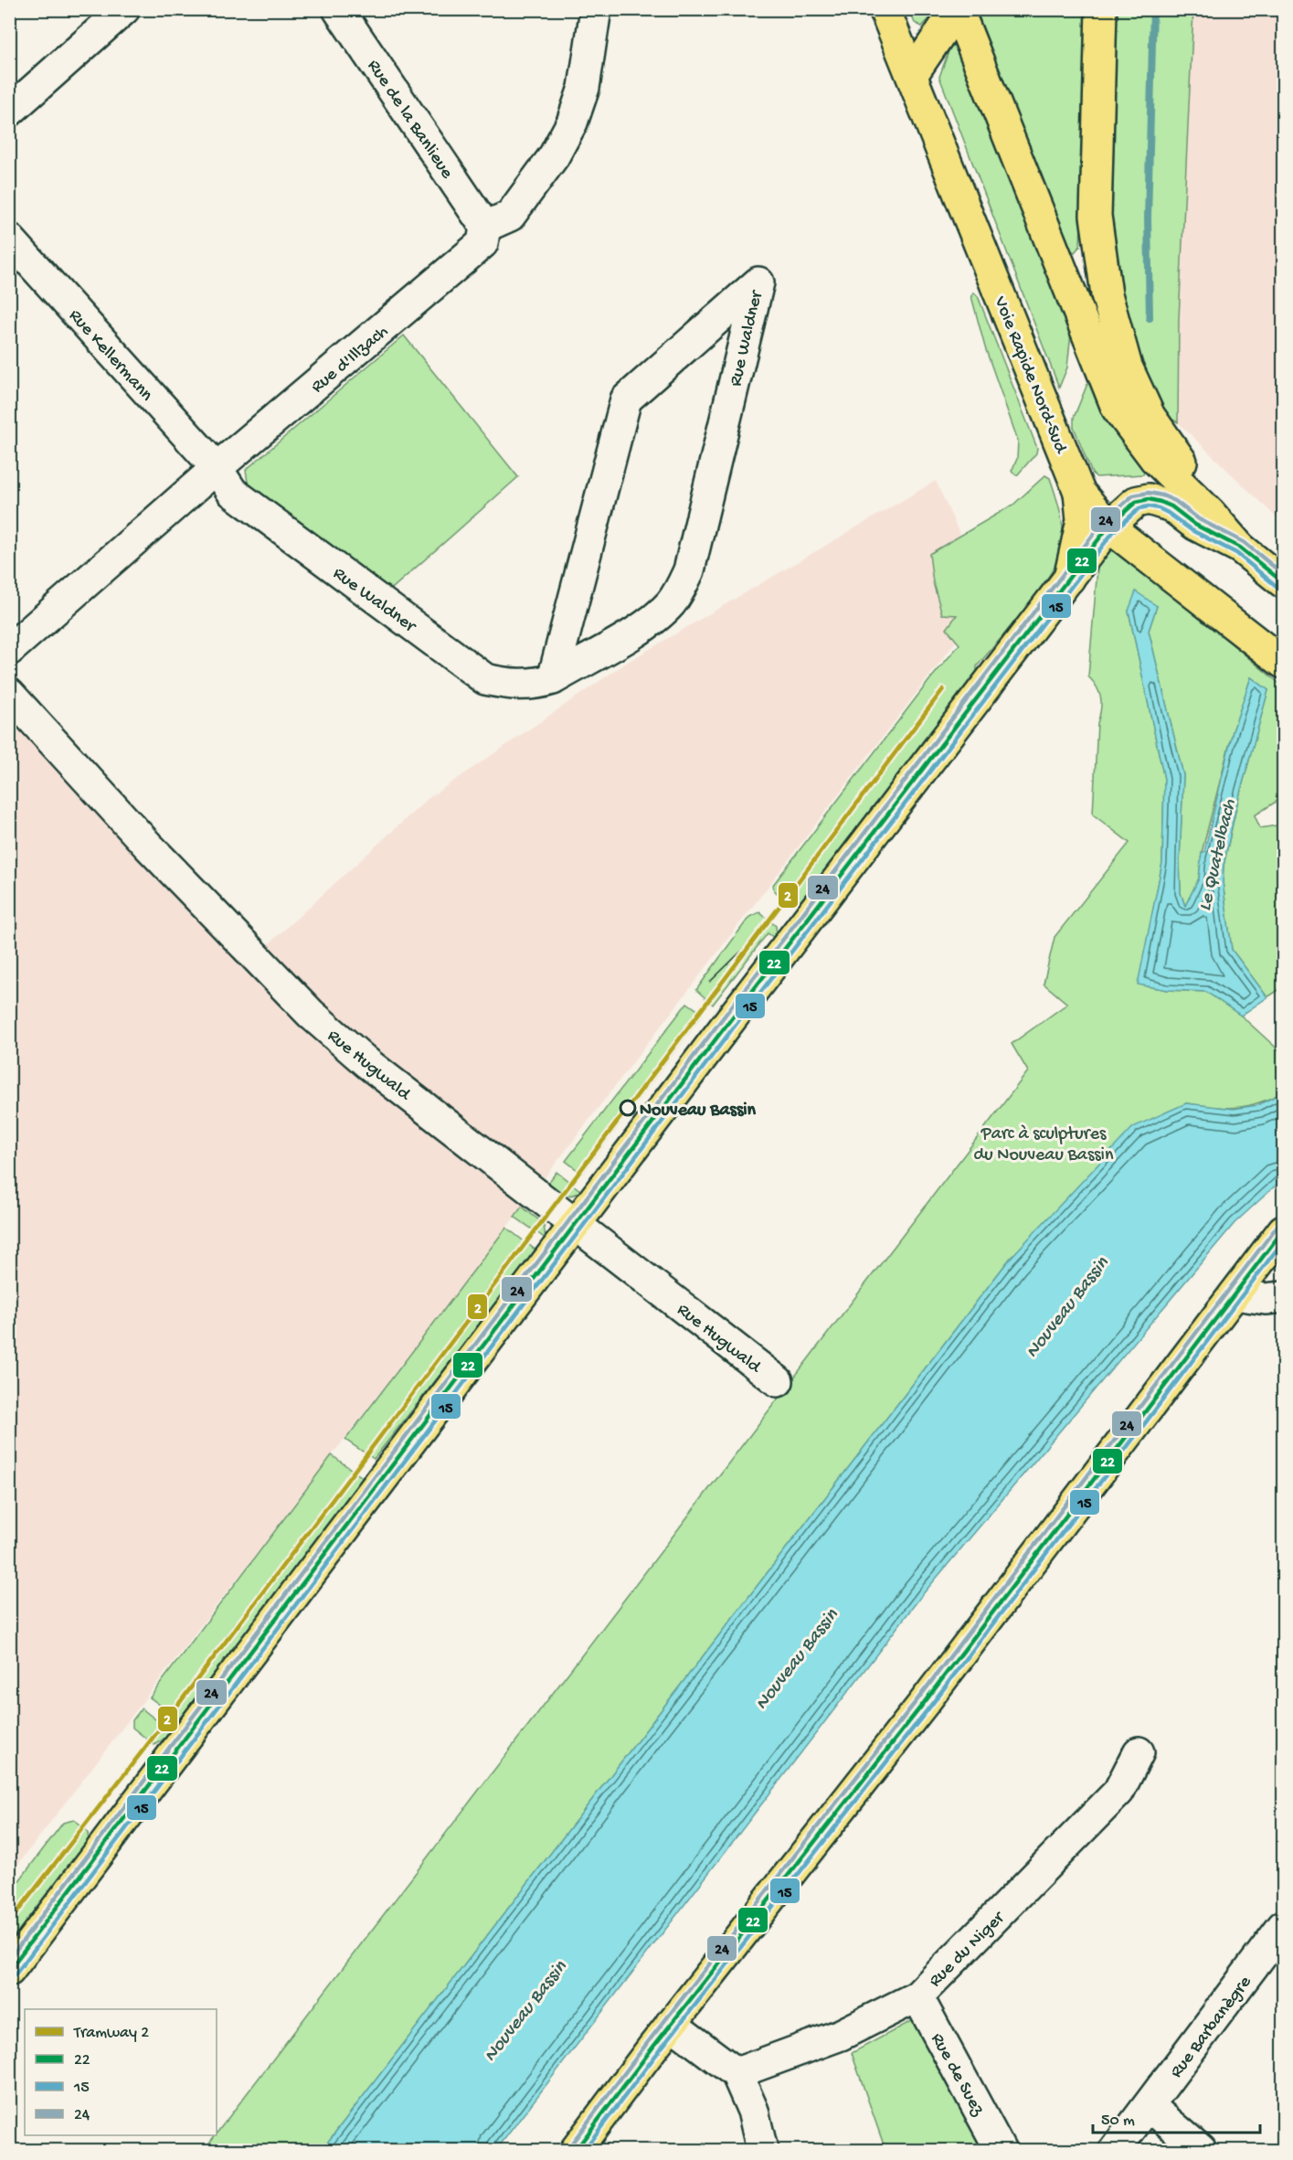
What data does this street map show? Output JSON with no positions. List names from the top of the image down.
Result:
{
  "streets": {
    "main road": ["Voie Rapide Nord-Sud"],
    "street": [
      "Rue de la Banlieue",
      "Rue Waldner",
      "Rue Kellermann",
      "Rue d'Illzach",
      "Rue Hugwald",
      "Rue du Niger",
      "Rue Barbanègre",
      "Rue de Suez"
    ]
  },
  "crossings": [
    ["Rue de la Banlieue", "Rue d'Illzach"],
    ["Rue Waldner", "Rue Kellermann"],
    ["Rue Waldner", "Rue d'Illzach"],
    ["Rue Kellermann", "Rue d'Illzach"],
    ["Rue du Niger", "Rue de Suez"]
  ],
  "water": ["Le Quatelbach", "Nouveau Bassin"],
  "parks": ["Parc à sculptures du Nouveau Bassin"],
  "places": ["Nouveau Bassin"],
  "lines": [
    "transit line 24",
    "transit line 22",
    "transit line 15",
    "tram line 2"
  ],
  "legend": [
    "Tramway 2",
    "22",
    "15",
    "24"
  ],
  "scale_bar": "50 m"
}
